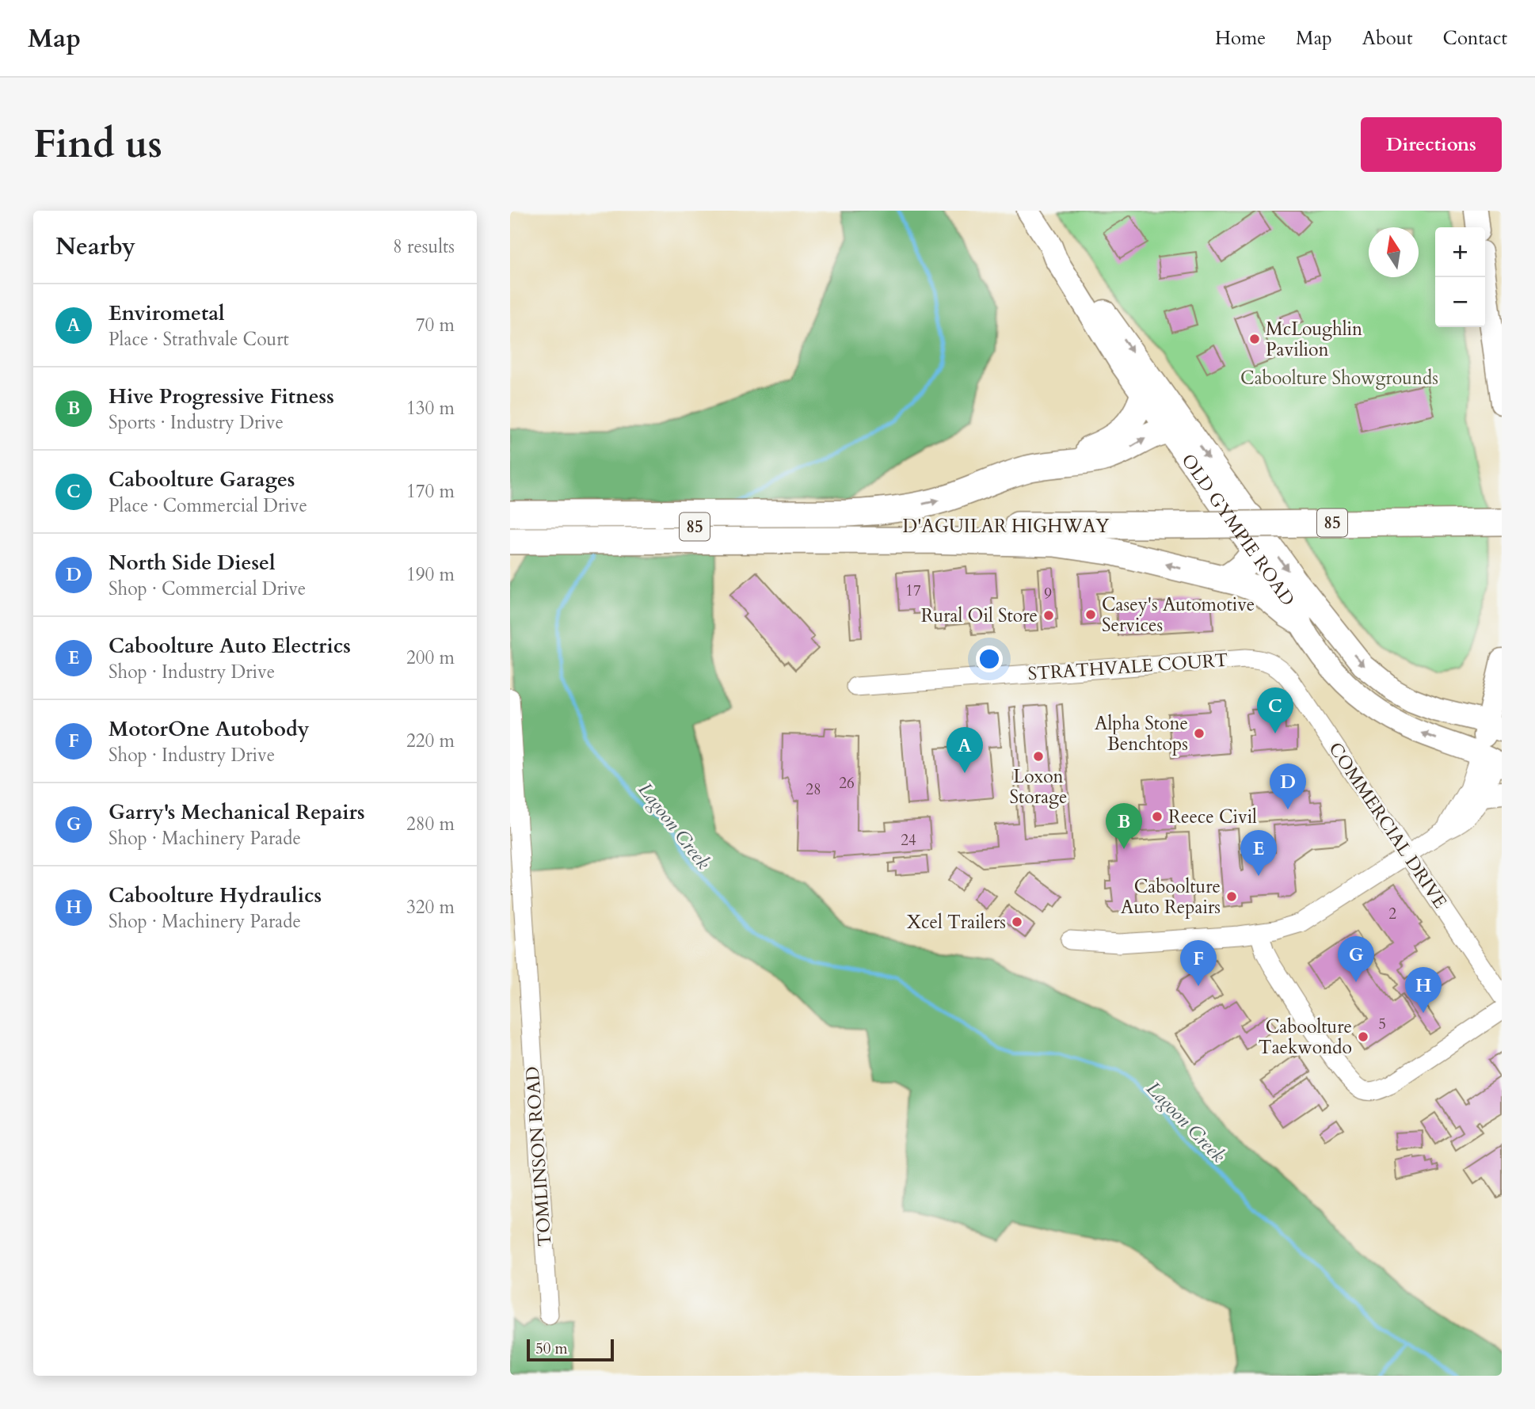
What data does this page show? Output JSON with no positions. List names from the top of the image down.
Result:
{
  "streets": {
    "highway": ["85", "D'AGUILAR HIGHWAY"],
    "main road": ["OLD GYMPIE ROAD"],
    "street": ["STRATHVALE COURT", "COMMERCIAL DRIVE", "TOMLINSON ROAD"]
  },
  "crossings": [
    ["STRATHVALE COURT", "COMMERCIAL DRIVE"]
  ],
  "water": ["Lagoon Creek"],
  "parks": ["Caboolture Showgrounds"],
  "places": [
    "McLoughlin Pavilion",
    "Casey's Automotive Services",
    "Rural Oil Store",
    "Alpha Stone Benchtops",
    "Loxon Storage",
    "Reece Civil",
    "Caboolture Auto Repairs",
    "Xcel Trailers",
    "Caboolture Taekwondo"
  ],
  "house_numbers": [
    "17",
    "9",
    "26",
    "28",
    "24",
    "2",
    "5"
  ],
  "scale_bar": "50 m",
  "north": "top",
  "page": {
    "header": "Map",
    "nav": [
      "Home",
      "Map",
      "About",
      "Contact"
    ],
    "buttons": "Directions",
    "title": "Find us",
    "heading": ["Nearby", "8 results"],
    "map_buttons": ["+", "−"],
    "list": [
      {
        "mark": "A",
        "name": "Envirometal",
        "note": "Place · Strathvale Court",
        "value": "70 m"
      },
      {
        "mark": "B",
        "name": "Hive Progressive Fitness",
        "note": "Sports · Industry Drive",
        "value": "130 m"
      },
      {
        "mark": "C",
        "name": "Caboolture Garages",
        "note": "Place · Commercial Drive",
        "value": "170 m"
      },
      {
        "mark": "D",
        "name": "North Side Diesel",
        "note": "Shop · Commercial Drive",
        "value": "190 m"
      },
      {
        "mark": "E",
        "name": "Caboolture Auto Electrics",
        "note": "Shop · Industry Drive",
        "value": "200 m"
      },
      {
        "mark": "F",
        "name": "MotorOne Autobody",
        "note": "Shop · Industry Drive",
        "value": "220 m"
      },
      {
        "mark": "G",
        "name": "Garry's Mechanical Repairs",
        "note": "Shop · Machinery Parade",
        "value": "280 m"
      },
      {
        "mark": "H",
        "name": "Caboolture Hydraulics",
        "note": "Shop · Machinery Parade",
        "value": "320 m"
      }
    ],
    "pins": [
      "C",
      "A",
      "D",
      "B",
      "E",
      "G",
      "F",
      "H"
    ],
    "scale": "50 m"
  }
}
